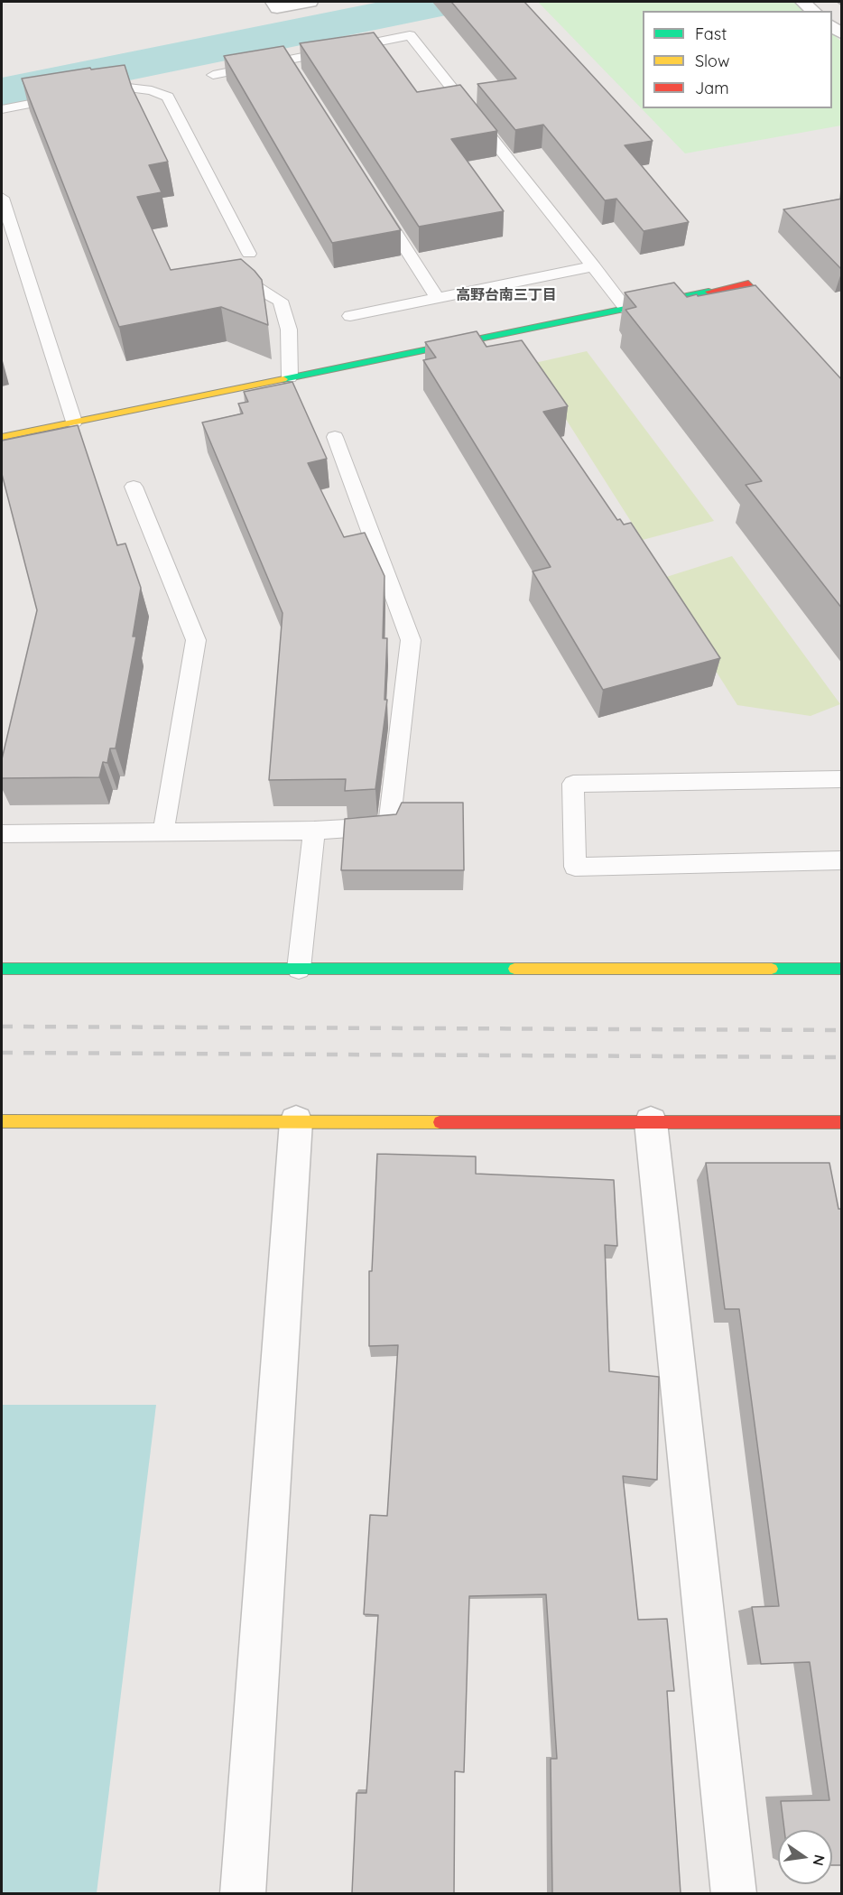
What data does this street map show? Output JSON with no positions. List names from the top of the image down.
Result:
{
  "districts": ["高野台南三丁目"],
  "legend": ["Fast", "Slow", "Jam"],
  "north": "right"
}
